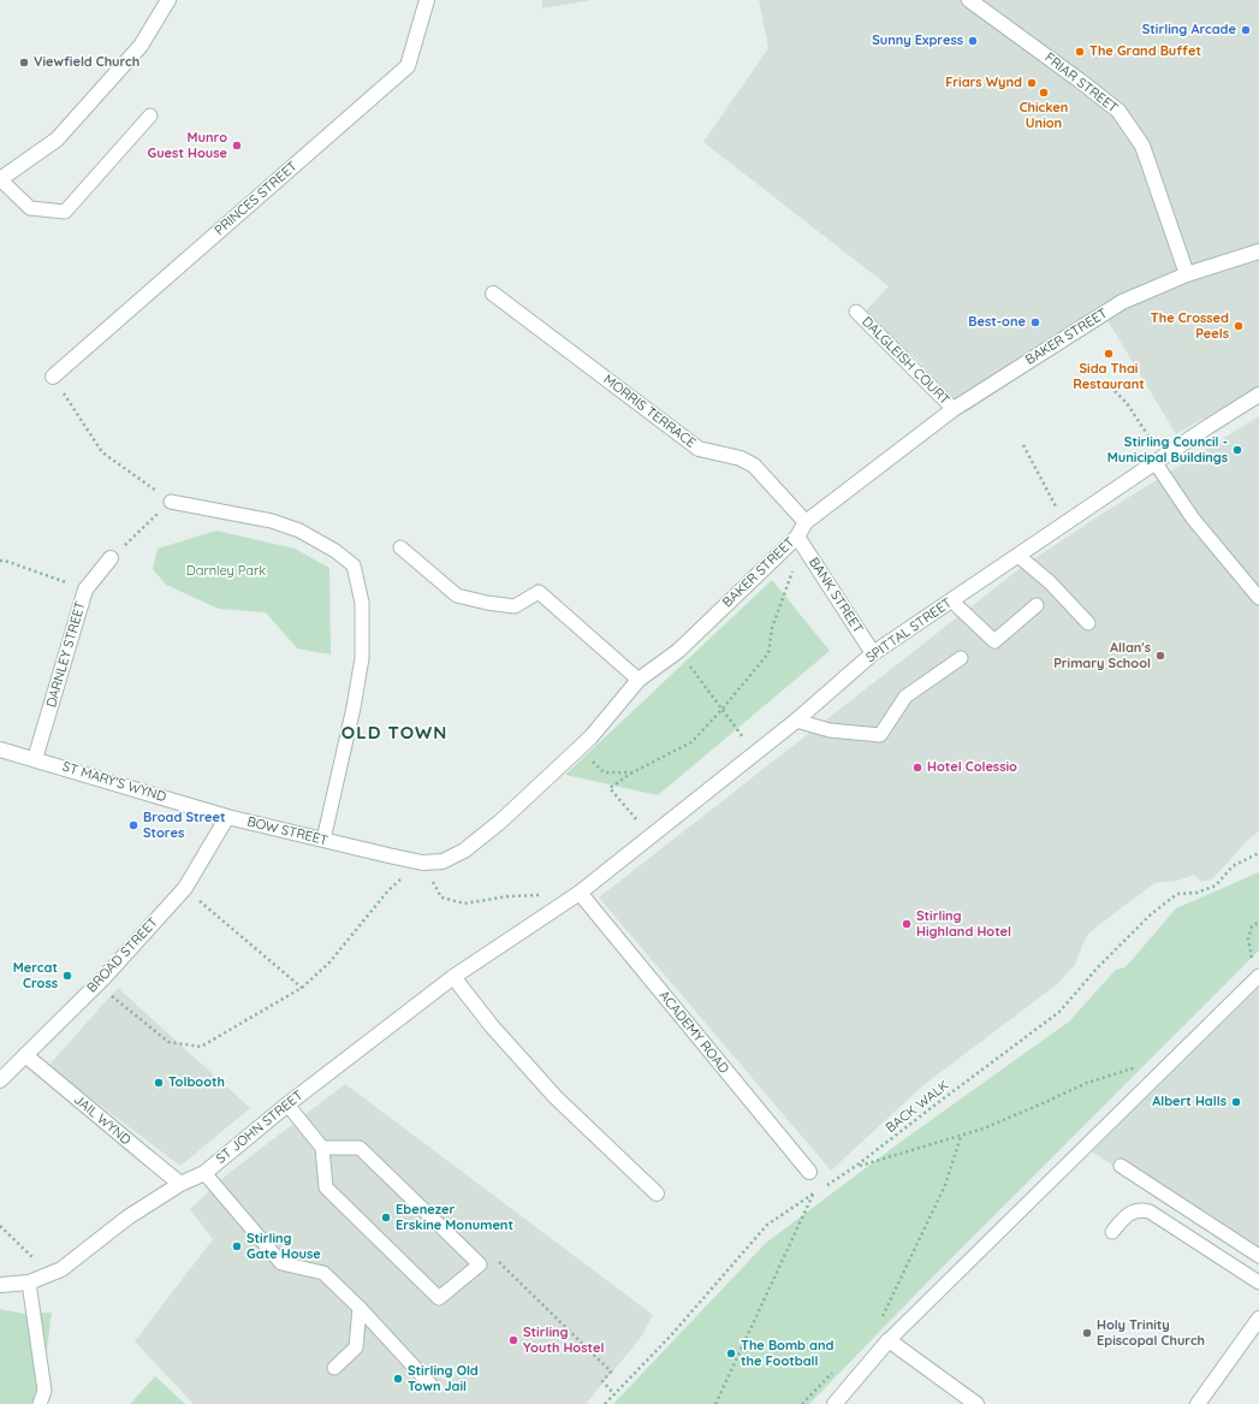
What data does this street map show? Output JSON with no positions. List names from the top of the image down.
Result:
{
  "streets": {
    "street": [
      "FRIAR STREET",
      "PRINCES STREET",
      "BAKER STREET",
      "MORRIS TERRACE",
      "BANK STREET",
      "SPITTAL STREET",
      "DARNLEY STREET",
      "ST MARY'S WYND",
      "BOW STREET",
      "BROAD STREET",
      "ACADEMY ROAD",
      "JAIL WYND",
      "ST JOHN STREET"
    ],
    "lane": ["DALGLEISH COURT"],
    "path": ["BACK WALK"]
  },
  "crossings": [
    ["FRIAR STREET", "BAKER STREET"],
    ["BAKER STREET", "DALGLEISH COURT"],
    ["BAKER STREET", "MORRIS TERRACE"],
    ["BAKER STREET", "BANK STREET"],
    ["BAKER STREET", "BOW STREET"],
    ["BANK STREET", "SPITTAL STREET"],
    ["SPITTAL STREET", "ACADEMY ROAD"],
    ["SPITTAL STREET", "ST JOHN STREET"],
    ["DARNLEY STREET", "ST MARY'S WYND"],
    ["ST MARY'S WYND", "BOW STREET"],
    ["ST MARY'S WYND", "BROAD STREET"],
    ["BOW STREET", "BROAD STREET"],
    ["BROAD STREET", "JAIL WYND"],
    ["ACADEMY ROAD", "ST JOHN STREET"],
    ["JAIL WYND", "ST JOHN STREET"]
  ],
  "districts": ["OLD TOWN"],
  "parks": ["Darnley Park"],
  "places": [
    "Stirling Arcade",
    "Sunny Express",
    "The Grand Buffet",
    "Viewfield Church",
    "Friars Wynd",
    "Chicken Union",
    "Munro Guest House",
    "Best-one",
    "The Crossed Peels",
    "Sida Thai Restaurant",
    "Stirling Council - Municipal Buildings",
    "Allan's Primary School",
    "Hotel Colessio",
    "Broad Street Stores",
    "Stirling Highland Hotel",
    "Mercat Cross",
    "Tolbooth",
    "Albert Halls",
    "Ebenezer Erskine Monument",
    "Stirling Gate House",
    "Holy Trinity Episcopal Church",
    "Stirling Youth Hostel",
    "The Bomb and the Football",
    "Stirling Old Town Jail"
  ]
}
